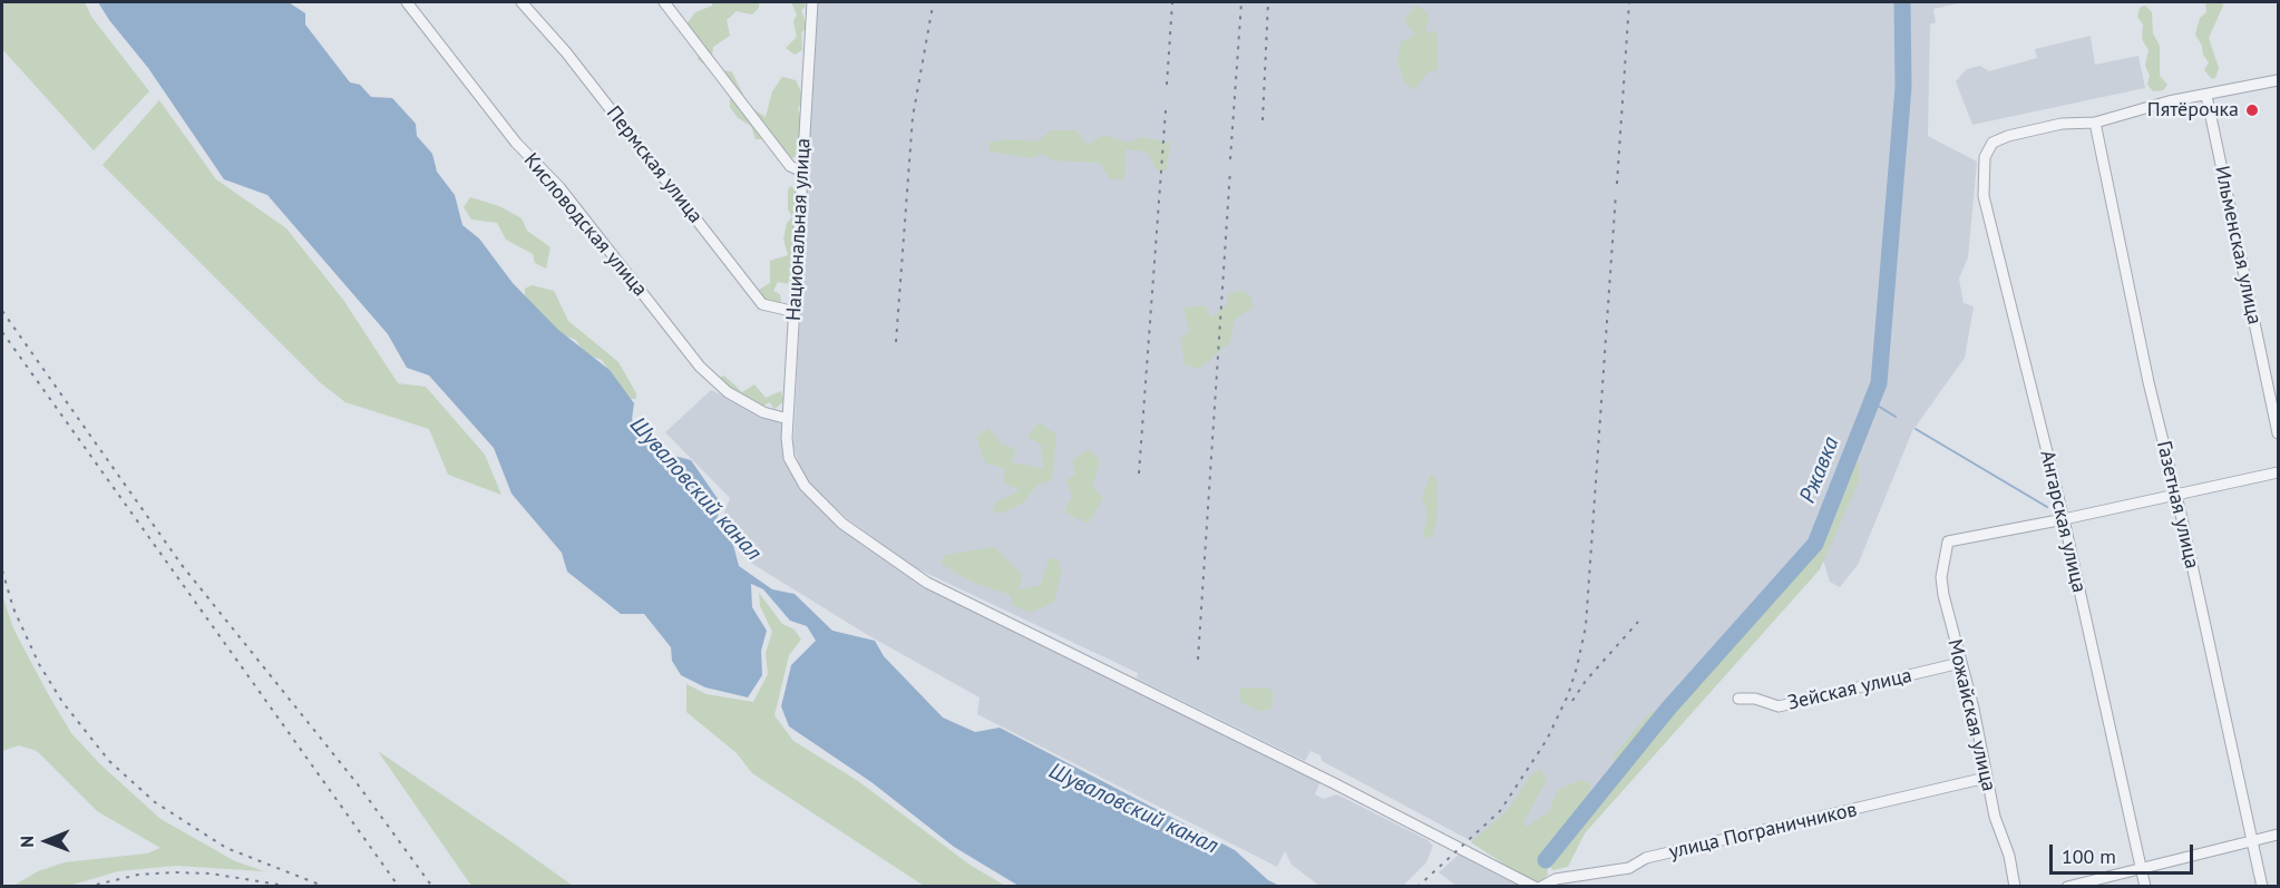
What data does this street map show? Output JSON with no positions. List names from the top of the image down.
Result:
{
  "streets": {
    "street": [
      "Пермская улица",
      "Кисловодская улица",
      "Национальная улица",
      "Ильменская улица",
      "Газетная улица",
      "Ангарская улица",
      "Зейская улица",
      "Можайская улица",
      "улица Пограничников"
    ]
  },
  "crossings": [
    ["Пермская улица", "Национальная улица"],
    ["Кисловодская улица", "Национальная улица"],
    ["Газетная улица", "Ангарская улица"],
    ["Ангарская улица", "Можайская улица"],
    ["Зейская улица", "Можайская улица"],
    ["Можайская улица", "улица Пограничников"]
  ],
  "water": ["Ржавка", "Шуваловский канал"],
  "places": ["Пятёрочка"],
  "scale_bar": "100 m",
  "north": "left"
}
